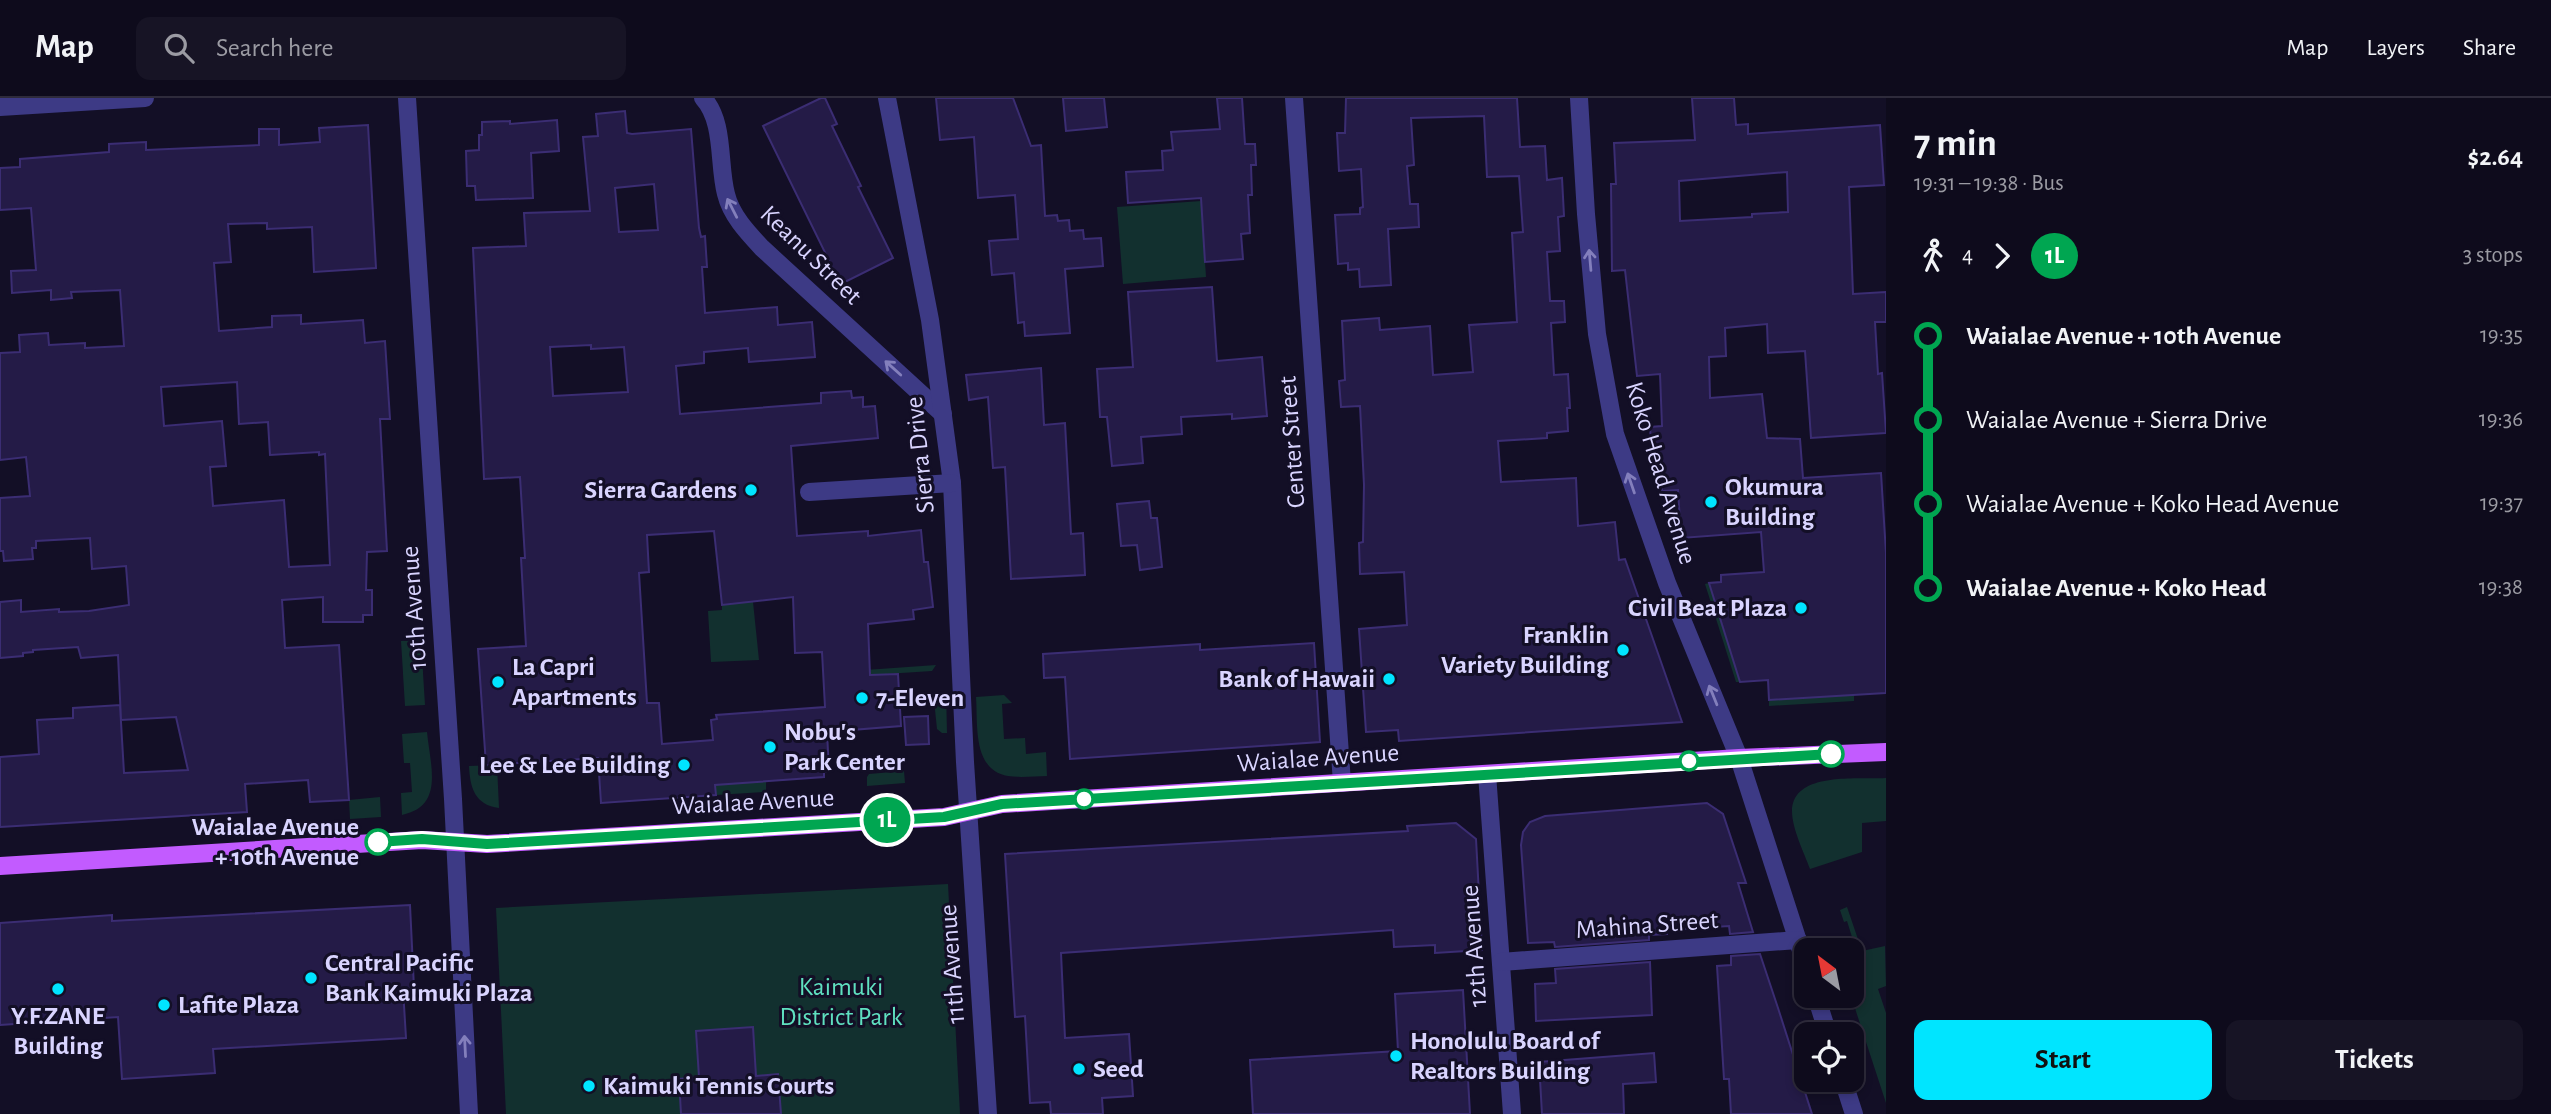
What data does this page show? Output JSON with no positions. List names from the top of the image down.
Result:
{
  "streets": {
    "main road": ["Waialae Avenue"],
    "street": [
      "Keanu Street",
      "Center Street",
      "Sierra Drive",
      "Koko Head Avenue",
      "10th Avenue",
      "Mahina Street",
      "12th Avenue",
      "11th Avenue"
    ]
  },
  "crossings": [
    ["Keanu Street", "Sierra Drive"],
    ["Center Street", "Waialae Avenue"],
    ["Sierra Drive", "Waialae Avenue"],
    ["Sierra Drive", "11th Avenue"],
    ["Koko Head Avenue", "Waialae Avenue"],
    ["10th Avenue", "Waialae Avenue"],
    ["Waialae Avenue", "12th Avenue"],
    ["Waialae Avenue", "11th Avenue"],
    ["Mahina Street", "12th Avenue"]
  ],
  "one_way": ["Keanu Street", "Koko Head Avenue"],
  "parks": ["Kaimuki District Park"],
  "places": [
    "Sierra Gardens",
    "Okumura Building",
    "Civil Beat Plaza",
    "Franklin Variety Building",
    "Bank of Hawaii",
    "La Capri Apartments",
    "7-Eleven",
    "Nobu's Park Center",
    "Lee & Lee Building",
    "Waialae Avenue + 10th Avenue",
    "Central Pacific Bank Kaimuki Plaza",
    "Y.F.ZANE Building",
    "Lafite Plaza",
    "Honolulu Board of Realtors Building",
    "Seed",
    "Kaimuki Tennis Courts"
  ],
  "lines": ["bus line 1L"],
  "north": "top left",
  "page": {
    "header": "Map",
    "search": "Search here",
    "nav": ["Map", "Layers", "Share"],
    "on_map": "1L",
    "heading": ["7 min", "19:31 – 19:38 · Bus", "$2.64"],
    "legs": ["4", "1L", "3 stops"],
    "list": [
      {
        "name": "Waialae Avenue + 10th Avenue",
        "value": "19:35"
      },
      {
        "name": "Waialae Avenue + Sierra Drive",
        "value": "19:36"
      },
      {
        "name": "Waialae Avenue + Koko Head Avenue",
        "value": "19:37"
      },
      {
        "name": "Waialae Avenue + Koko Head",
        "value": "19:38"
      }
    ],
    "buttons": ["Start", "Tickets"]
  }
}
